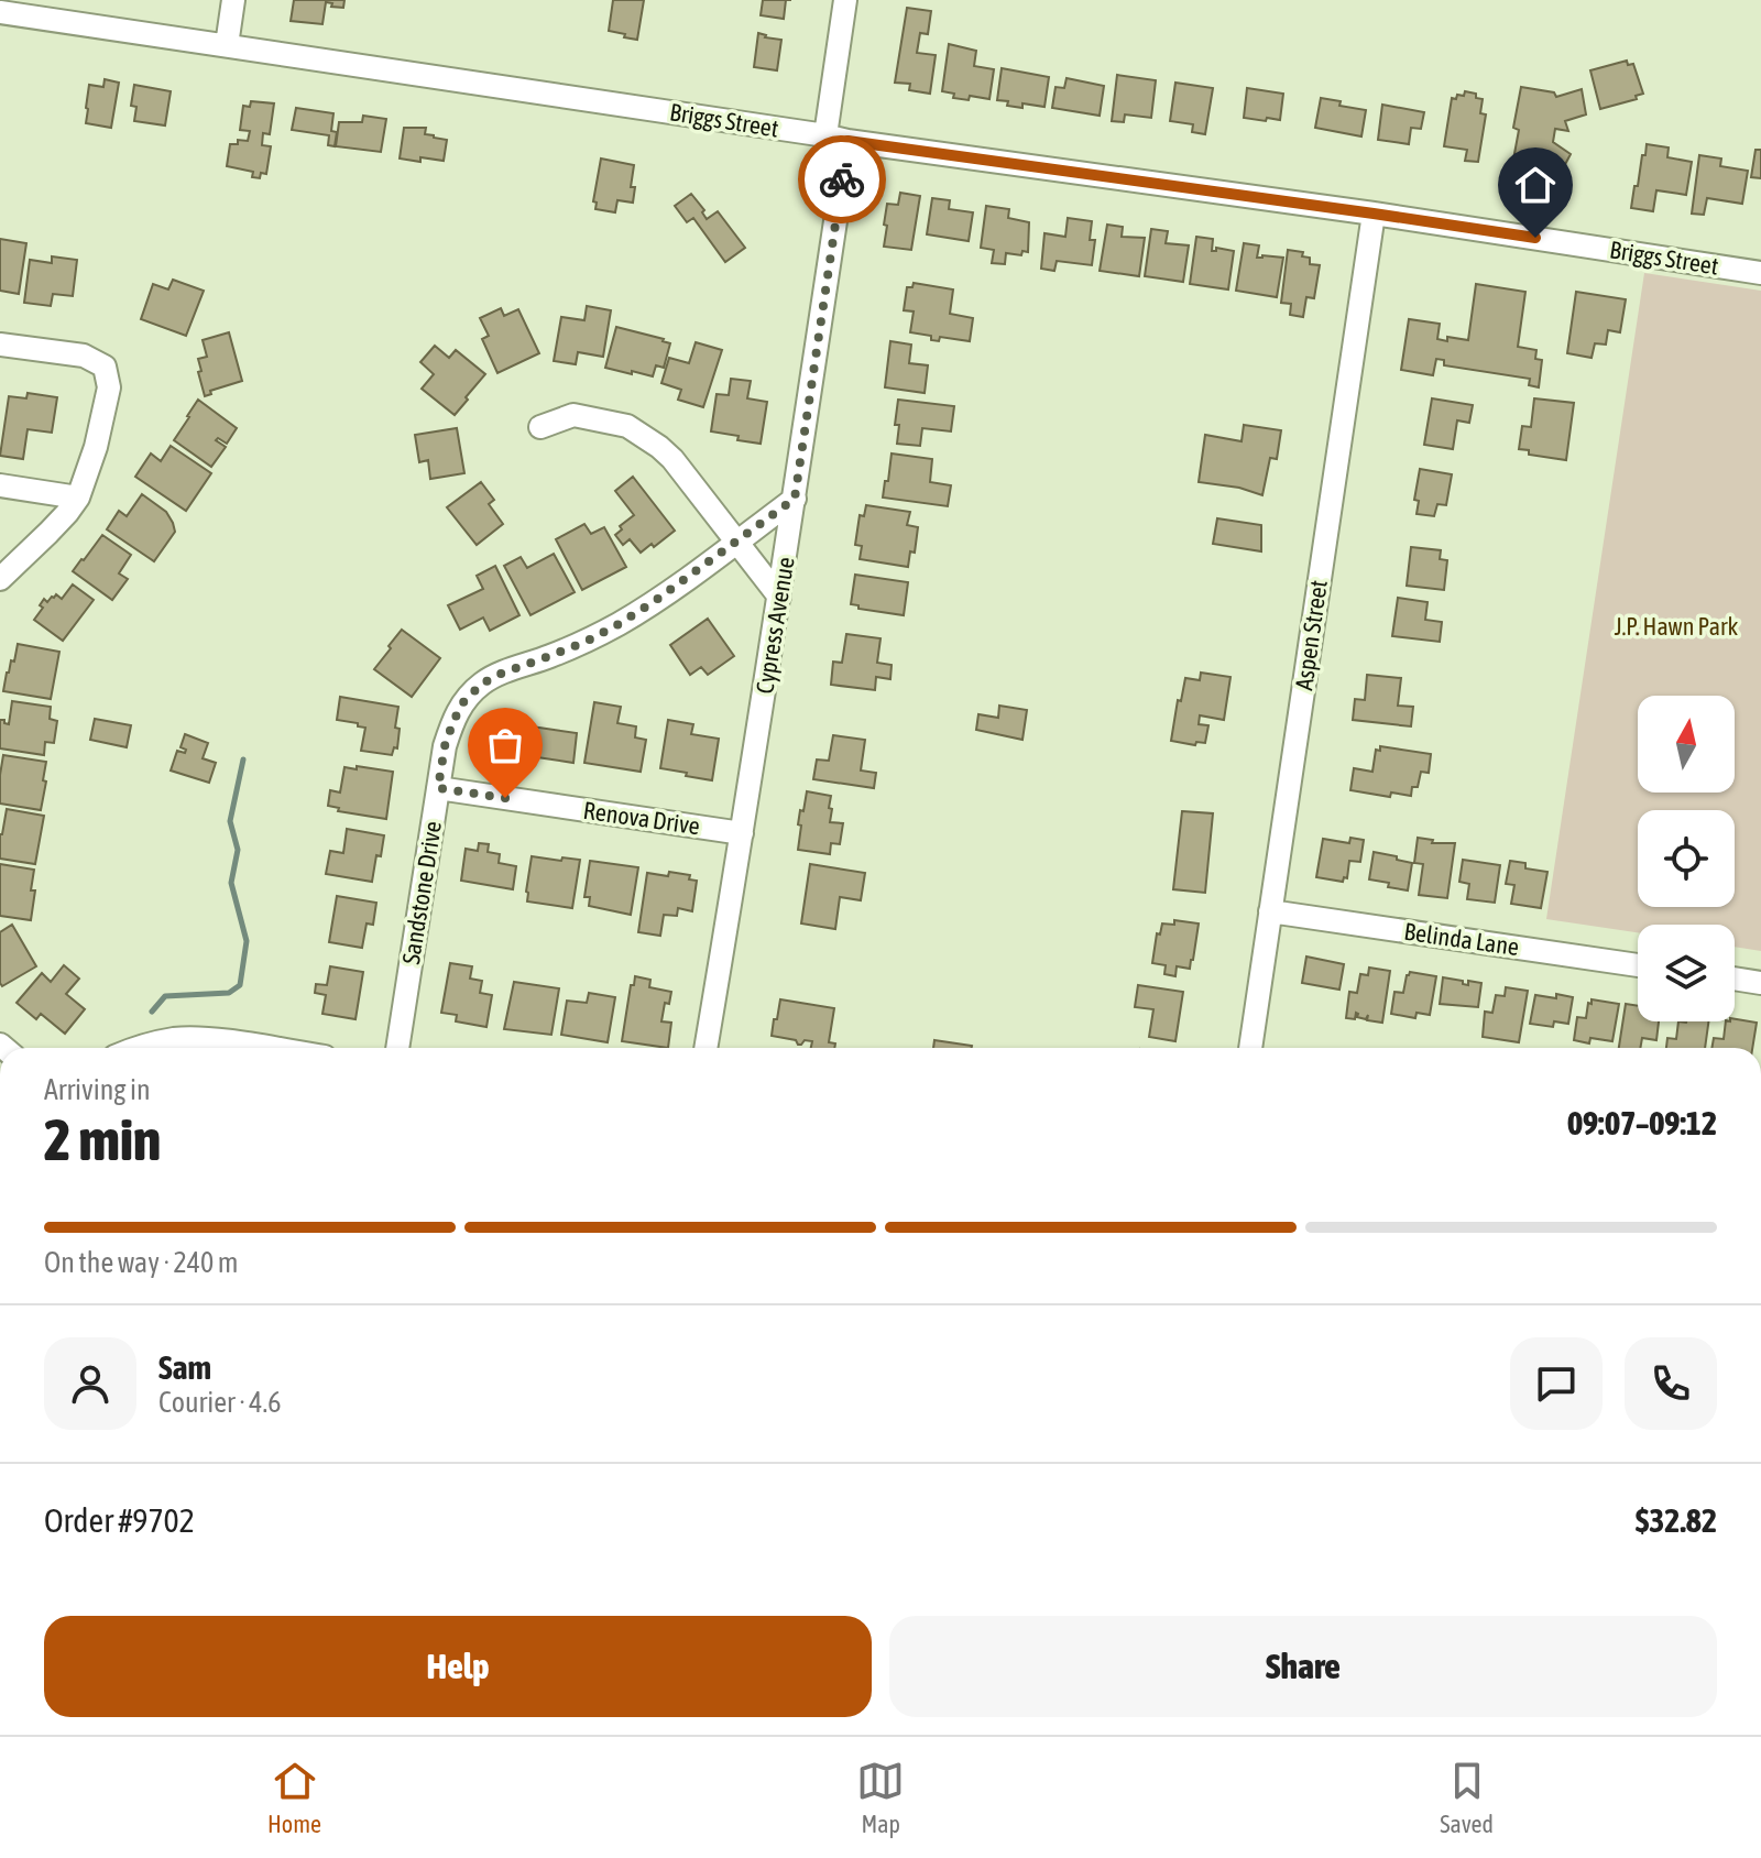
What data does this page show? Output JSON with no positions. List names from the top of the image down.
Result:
{
  "streets": {
    "street": [
      "Briggs Street",
      "Cypress Avenue",
      "Aspen Street",
      "Renova Drive",
      "Sandstone Drive",
      "Belinda Lane"
    ]
  },
  "crossings": [
    ["Briggs Street", "Cypress Avenue"],
    ["Briggs Street", "Aspen Street"],
    ["Cypress Avenue", "Renova Drive"],
    ["Cypress Avenue", "Sandstone Drive"],
    ["Aspen Street", "Belinda Lane"],
    ["Renova Drive", "Sandstone Drive"]
  ],
  "parks": ["J.P. Hawn Park"],
  "north": "top",
  "page": {
    "heading": ["2 min", "Arriving in", "09:07–09:12"],
    "panel": [
      "Sam",
      "Courier · 4.6",
      "Order #9702",
      "$32.82"
    ],
    "bar": "On the way · 240 m",
    "buttons": ["Help", "Share"],
    "tabs": ["Home", "Map", "Saved"]
  }
}
